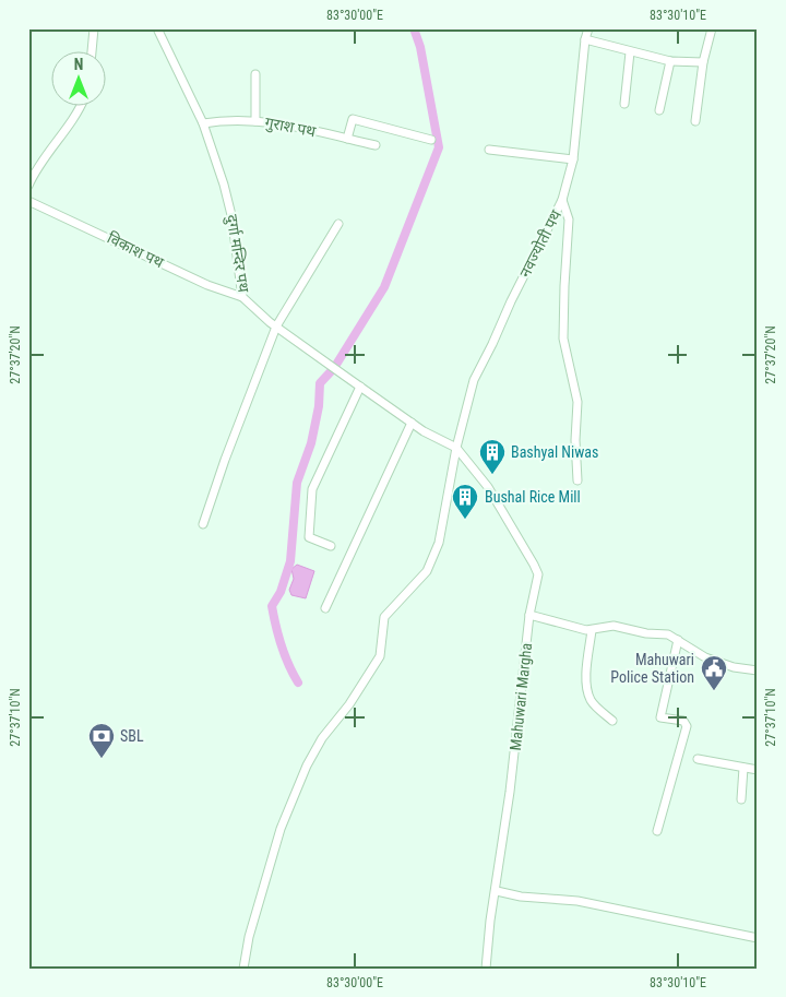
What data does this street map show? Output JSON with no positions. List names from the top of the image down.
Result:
{
  "streets": {
    "street": [
      "गुराश पथ",
      "नवज्योती पथ",
      "विकाश पथ",
      "दुर्गा मन्दिर पथ",
      "Mahuwari Margha"
    ]
  },
  "crossings": [
    ["गुराश पथ", "दुर्गा मन्दिर पथ"],
    ["नवज्योती पथ", "दुर्गा मन्दिर पथ"],
    ["नवज्योती पथ", "Mahuwari Margha"],
    ["विकाश पथ", "दुर्गा मन्दिर पथ"],
    ["दुर्गा मन्दिर पथ", "Mahuwari Margha"]
  ],
  "places": {
    "building": ["Bashyal Niwas", "Bushal Rice Mill"],
    "public building": ["Mahuwari Police Station"],
    "bank": ["SBL"]
  },
  "north": "top",
  "coordinates": [
    "83°30'00\"E",
    "83°30'10\"E",
    "27°37'20\"N",
    "27°37'10\"N"
  ]
}
